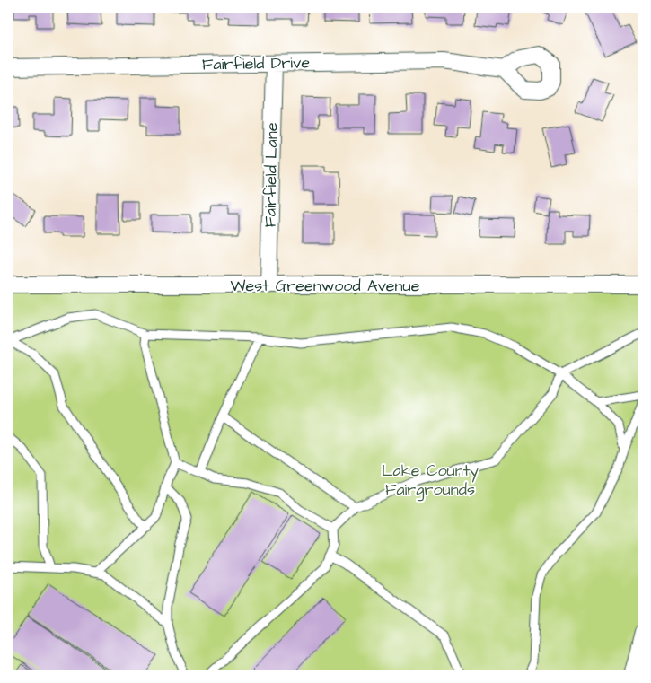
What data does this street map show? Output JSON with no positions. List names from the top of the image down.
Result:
{
  "streets": {
    "street": ["Fairfield Drive", "Fairfield Lane", "West Greenwood Avenue"]
  },
  "crossings": [
    ["Fairfield Drive", "Fairfield Lane"],
    ["Fairfield Lane", "West Greenwood Avenue"]
  ],
  "parks": ["Lake County Fairgrounds"]
}
